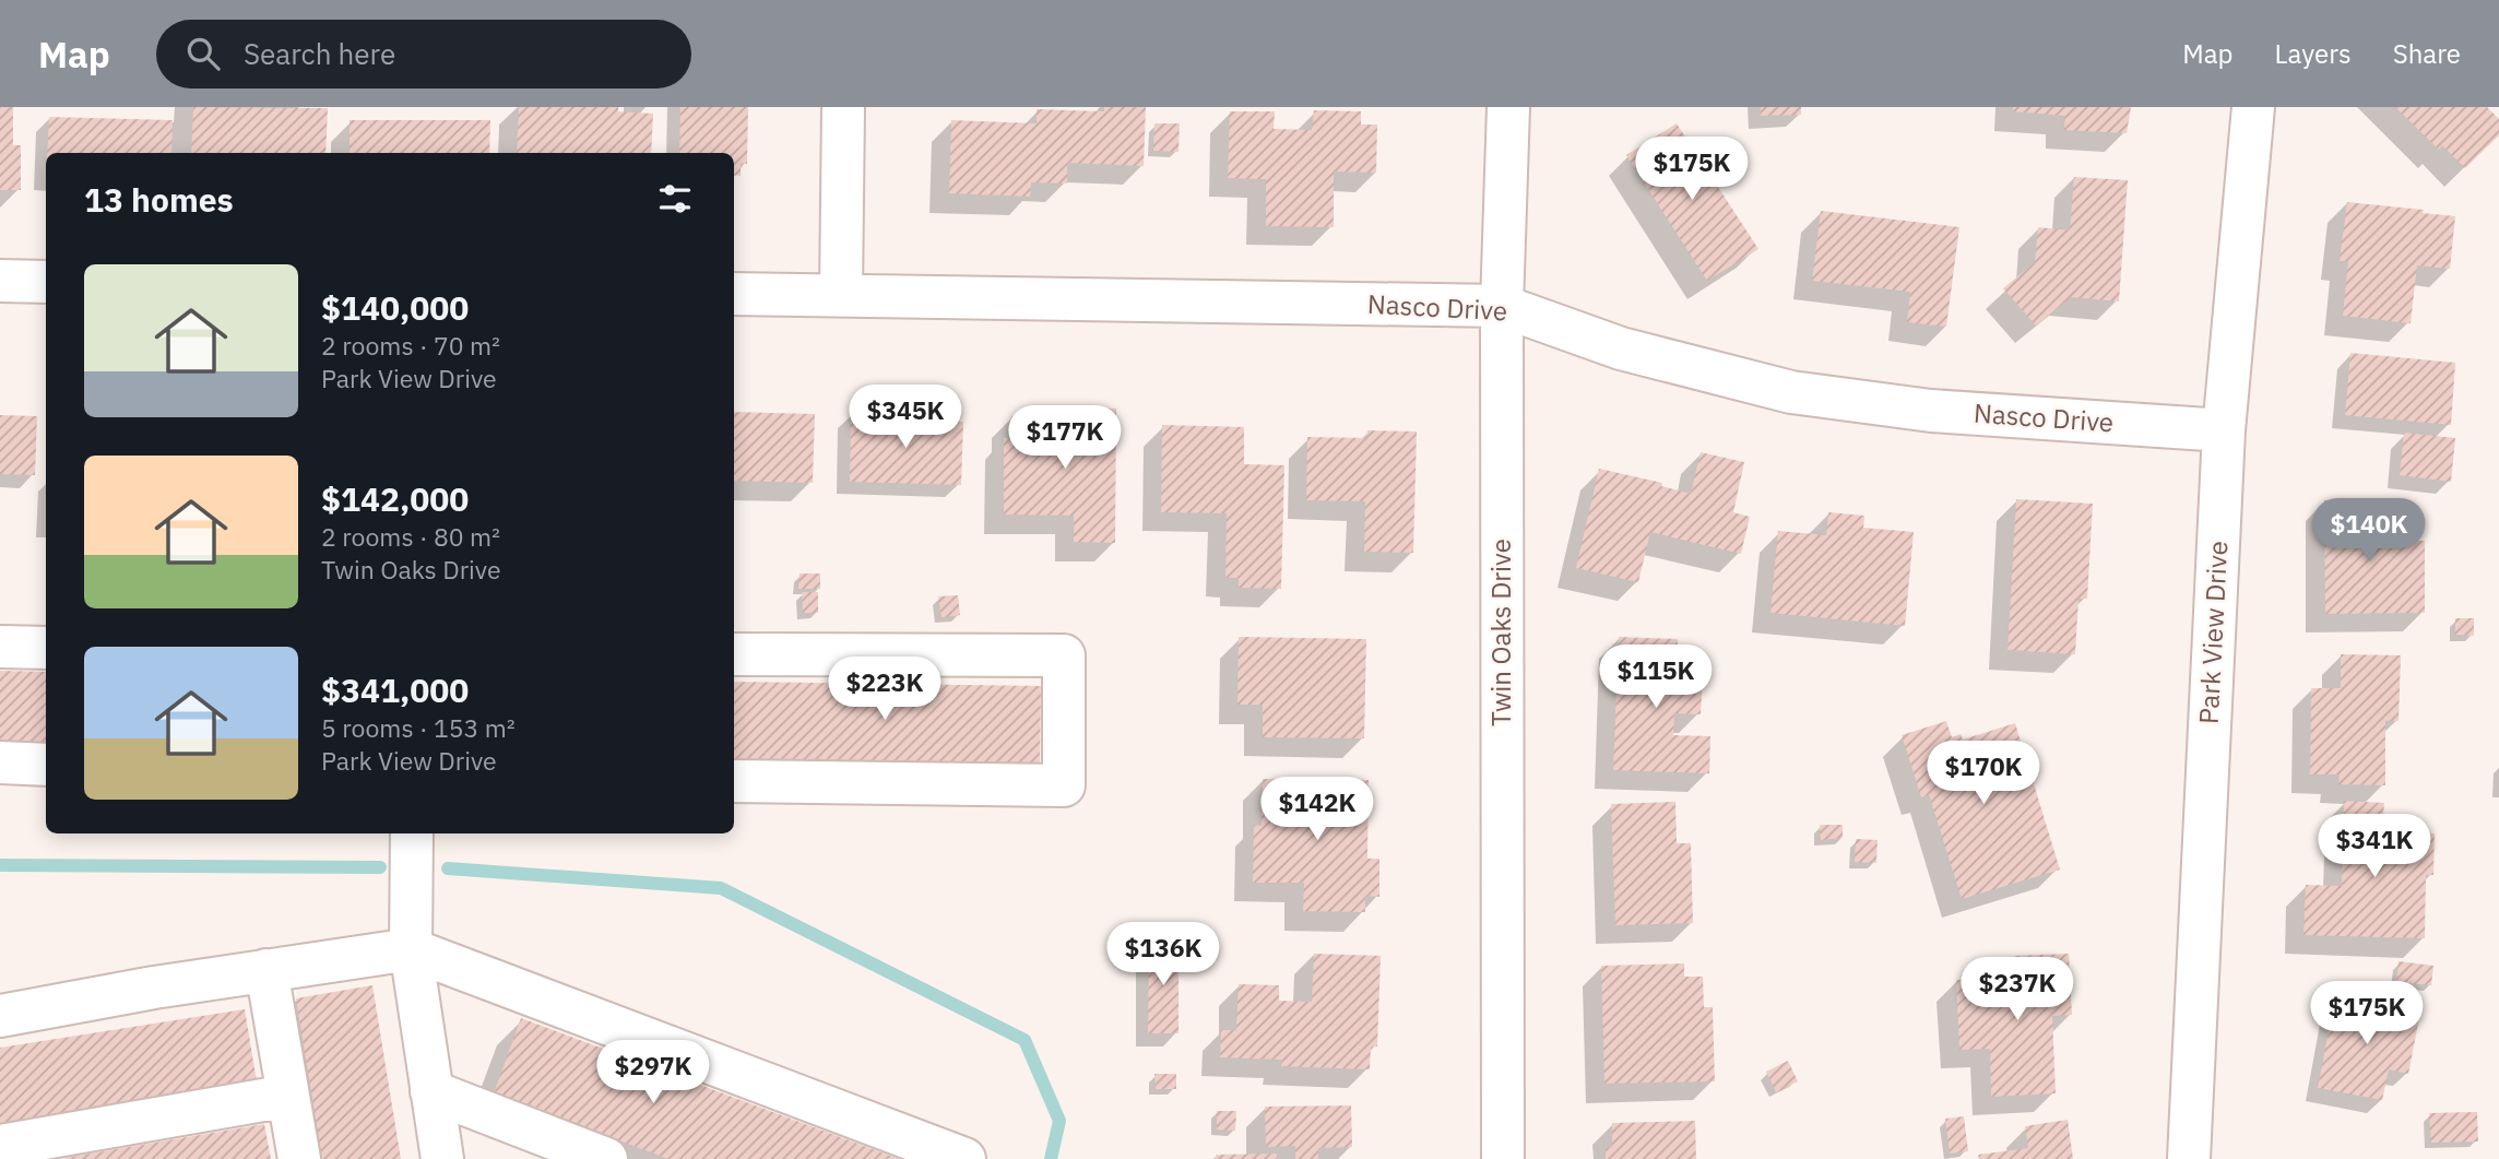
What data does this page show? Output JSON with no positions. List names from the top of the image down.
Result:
{
  "streets": {
    "street": ["Nasco Drive", "Twin Oaks Drive", "Park View Drive"]
  },
  "crossings": [
    ["Nasco Drive", "Twin Oaks Drive"],
    ["Nasco Drive", "Park View Drive"]
  ],
  "page": {
    "header": "Map",
    "search": "Search here",
    "nav": ["Map", "Layers", "Share"],
    "price": [
      "$175K",
      "$345K",
      "$177K",
      "$140K",
      "$115K",
      "$223K",
      "$170K",
      "$142K",
      "$341K",
      "$136K",
      "$237K",
      "$175K",
      "$297K"
    ],
    "heading": "13 homes",
    "list": [
      {
        "name": "$140,000",
        "note": "2 rooms · 70 m² · Park View Drive"
      },
      {
        "name": "$142,000",
        "note": "2 rooms · 80 m² · Twin Oaks Drive"
      },
      {
        "name": "$341,000",
        "note": "5 rooms · 153 m² · Park View Drive"
      }
    ]
  }
}
